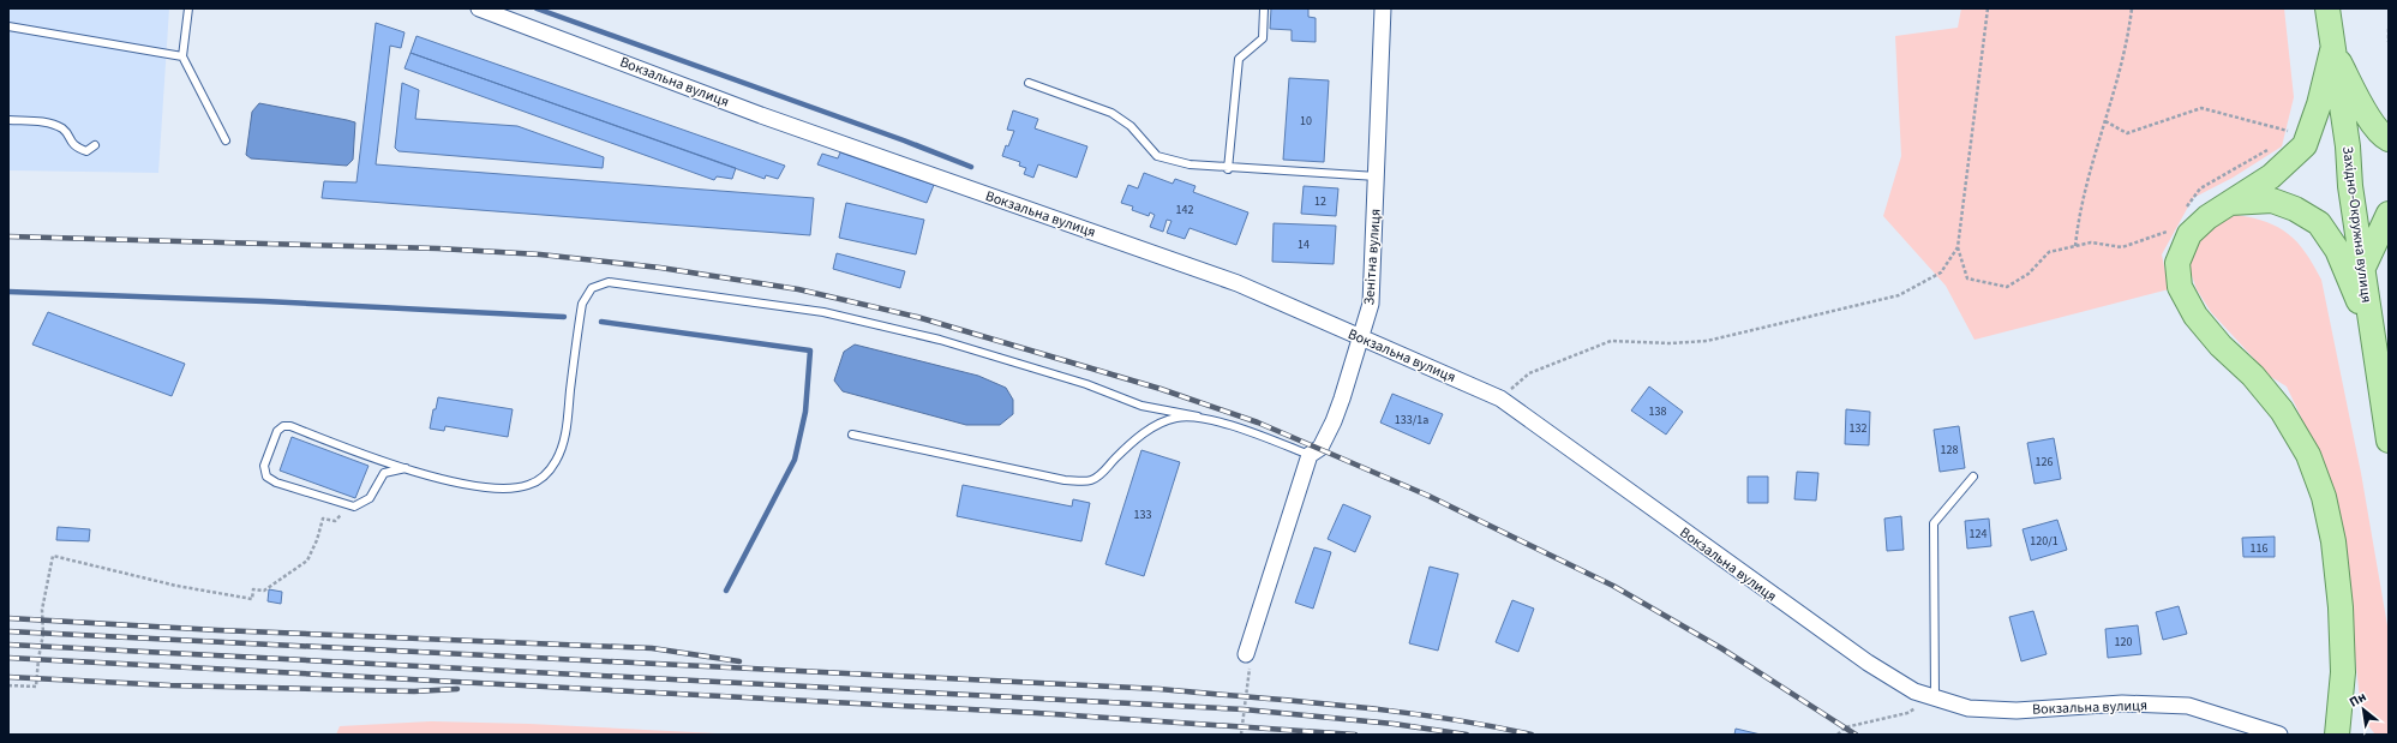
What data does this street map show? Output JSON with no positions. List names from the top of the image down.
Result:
{
  "streets": {
    "main road": ["Західно-Окружна вулиця"],
    "street": ["Вокзальна вулиця", "Зенітна вулиця"]
  },
  "crossings": [
    ["Вокзальна вулиця", "Зенітна вулиця"]
  ],
  "house_numbers": [
    "10",
    "12",
    "142",
    "14",
    "138",
    "133/1а",
    "132",
    "128",
    "126",
    "133",
    "124",
    "120/1",
    "116",
    "120"
  ],
  "north": "top left"
}
